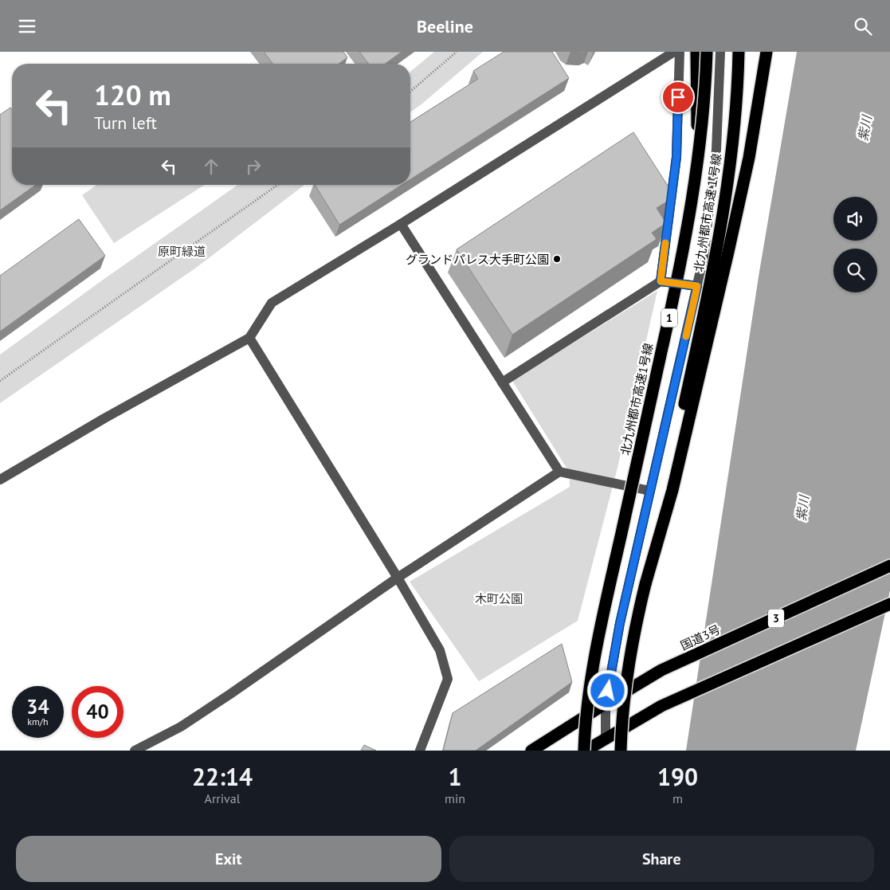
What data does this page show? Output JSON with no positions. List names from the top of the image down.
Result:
{
  "streets": {
    "highway": [
      "北九州都市高速１号線",
      "1",
      "北九州都市高速1号線",
      "3",
      "国道3号"
    ]
  },
  "water": ["紫川"],
  "parks": ["原町緑道", "木町公園"],
  "places": ["グランドパレス大手町公園"],
  "page": {
    "header": "Beeline",
    "turn": ["120 m", "Turn left"],
    "speed": "34 km/h",
    "limit": "40",
    "eta": [
      "22:14",
      "Arrival",
      "1",
      "min",
      "190",
      "m"
    ],
    "buttons": ["Exit", "Share"]
  }
}
